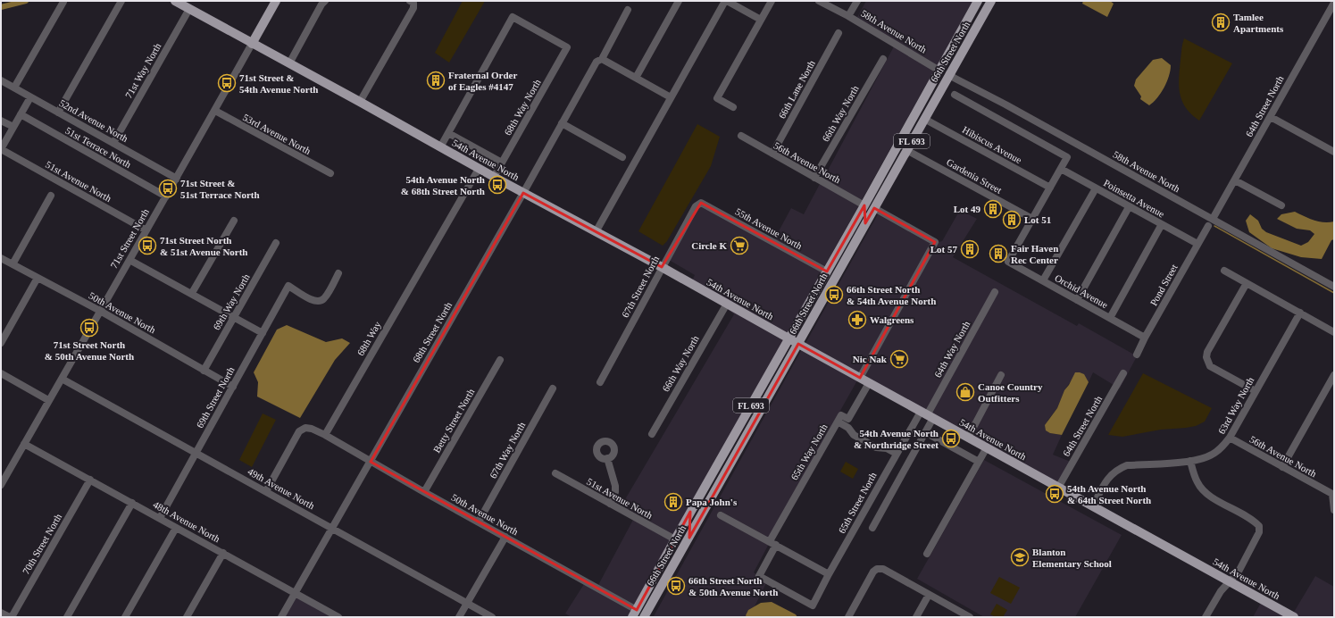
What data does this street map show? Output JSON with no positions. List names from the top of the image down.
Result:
{
  "streets": {
    "main road": [
      "66th Street North",
      "FL 693",
      "54th Avenue North",
      "71st Street North"
    ],
    "street": [
      "58th Avenue North",
      "71st Way North",
      "66th Lane North",
      "64th Street North",
      "68th Way North",
      "66th Way North",
      "52nd Avenue North",
      "53rd Avenue North",
      "Hibiscus Avenue",
      "51st Terrace North",
      "56th Avenue North",
      "Gardenia Street",
      "51st Avenue North",
      "Poinsetta Avenue",
      "55th Avenue North",
      "Pond Street",
      "67th Street North",
      "Orchid Avenue",
      "69th Way North",
      "50th Avenue North",
      "68th Street North",
      "68th Way",
      "64th Way North",
      "69th Street North",
      "63rd Way North",
      "Betty Street North",
      "67th Way North",
      "65th Way North",
      "49th Avenue North",
      "65th Street North",
      "48th Avenue North",
      "70th Street North"
    ]
  },
  "crossings": [
    ["58th Avenue North", "66th Street North"],
    ["58th Avenue North", "64th Street North"],
    ["66th Street North", "Hibiscus Avenue"],
    ["66th Street North", "54th Avenue North"],
    ["66th Street North", "56th Avenue North"],
    ["66th Street North", "Gardenia Street"],
    ["66th Street North", "51st Avenue North"],
    ["66th Street North", "55th Avenue North"],
    ["66th Street North", "50th Avenue North"],
    ["71st Way North", "52nd Avenue North"],
    ["71st Way North", "54th Avenue North"],
    ["66th Lane North", "56th Avenue North"],
    ["64th Street North", "54th Avenue North"],
    ["68th Way North", "54th Avenue North"],
    ["66th Way North", "54th Avenue North"],
    ["66th Way North", "56th Avenue North"],
    ["52nd Avenue North", "71st Street North"],
    ["53rd Avenue North", "71st Street North"],
    ["51st Terrace North", "71st Street North"],
    ["54th Avenue North", "71st Street North"],
    ["54th Avenue North", "67th Street North"],
    ["54th Avenue North", "68th Street North"],
    ["54th Avenue North", "68th Way"],
    ["54th Avenue North", "64th Way North"],
    ["54th Avenue North", "63rd Way North"],
    ["54th Avenue North", "65th Way North"],
    ["54th Avenue North", "65th Street North"],
    ["56th Avenue North", "63rd Way North"],
    ["Gardenia Street", "Orchid Avenue"],
    ["51st Avenue North", "71st Street North"],
    ["Poinsetta Avenue", "Pond Street"],
    ["55th Avenue North", "67th Street North"],
    ["71st Street North", "50th Avenue North"],
    ["71st Street North", "49th Avenue North"],
    ["71st Street North", "48th Avenue North"],
    ["Pond Street", "Orchid Avenue"],
    ["69th Way North", "50th Avenue North"],
    ["50th Avenue North", "68th Street North"],
    ["50th Avenue North", "68th Way"],
    ["50th Avenue North", "69th Street North"],
    ["50th Avenue North", "Betty Street North"],
    ["50th Avenue North", "67th Way North"],
    ["68th Street North", "49th Avenue North"],
    ["68th Street North", "48th Avenue North"],
    ["64th Way North", "65th Street North"],
    ["69th Street North", "49th Avenue North"],
    ["69th Street North", "48th Avenue North"],
    ["65th Way North", "65th Street North"],
    ["48th Avenue North", "70th Street North"]
  ],
  "places": {
    "building": [
      "Tamlee Apartments",
      "Fraternal Order of Eagles #4147",
      "Lot 49",
      "Lot 51",
      "Lot 57",
      "Fair Haven Rec Center",
      "Papa John's"
    ],
    "bus stop": [
      "71st Street & 54th Avenue North",
      "54th Avenue North & 68th Street North",
      "71st Street & 51st Terrace North",
      "71st Street North & 51st Avenue North",
      "66th Street North & 54th Avenue North",
      "71st Street North & 50th Avenue North",
      "54th Avenue North & Northridge Street",
      "54th Avenue North & 64th Street North",
      "66th Street North & 50th Avenue North"
    ],
    "supermarket": ["Circle K", "Nic Nak"],
    "pharmacy": ["Walgreens"],
    "shop": ["Canoe Country Outfitters"],
    "school or university": ["Blanton Elementary School"]
  }
}
